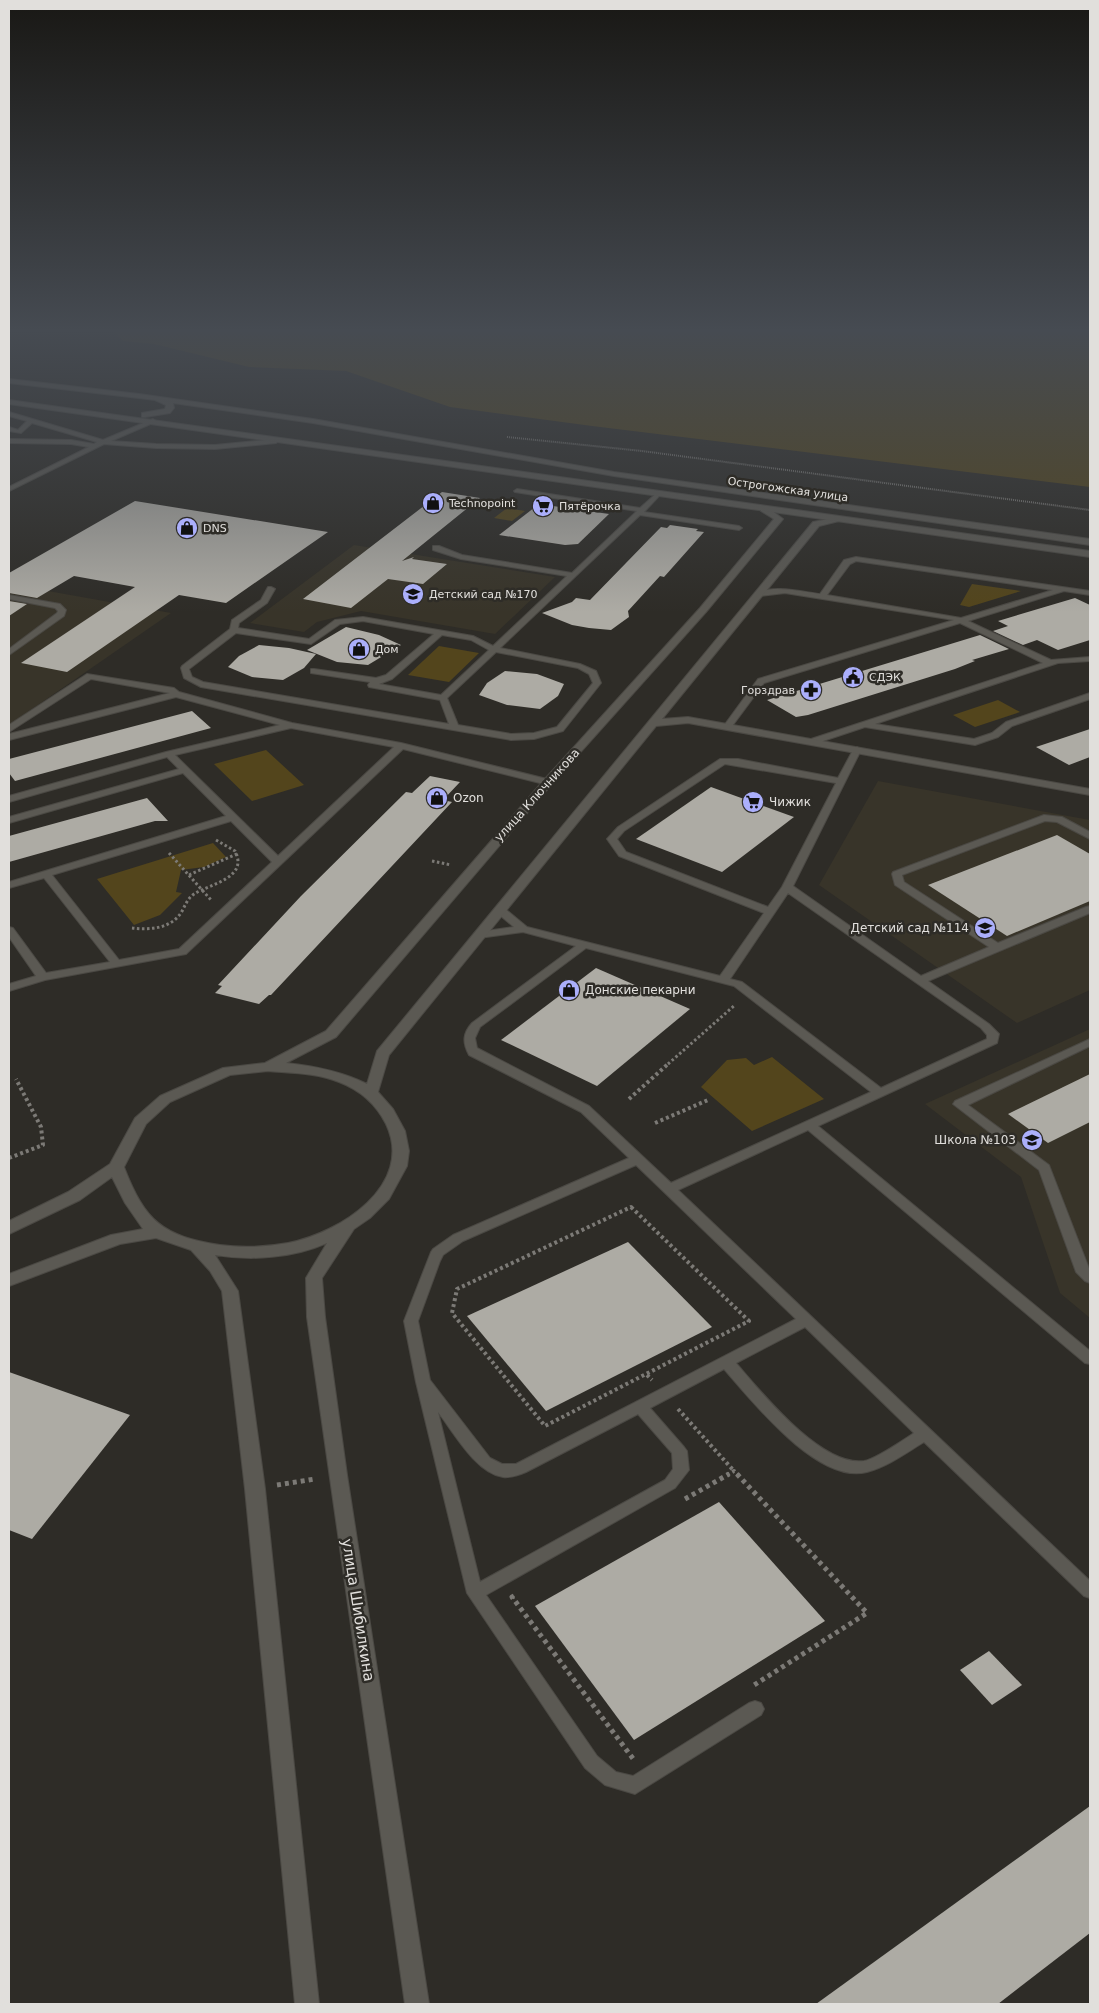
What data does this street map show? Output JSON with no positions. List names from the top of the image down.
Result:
{
  "streets": {
    "street": ["Острогожская улица", "улица Ключникова", "улица Шибилкина"]
  },
  "places": {
    "shop": [
      "Technopoint",
      "DNS",
      "Дом",
      "Ozon",
      "Донские пекарни"
    ],
    "supermarket": ["Пятёрочка", "Чижик"],
    "school or university": ["Детский сад №170", "Детский сад №114", "Школа №103"],
    "public building": ["СДЭК"],
    "pharmacy": ["Горздрав"]
  }
}
